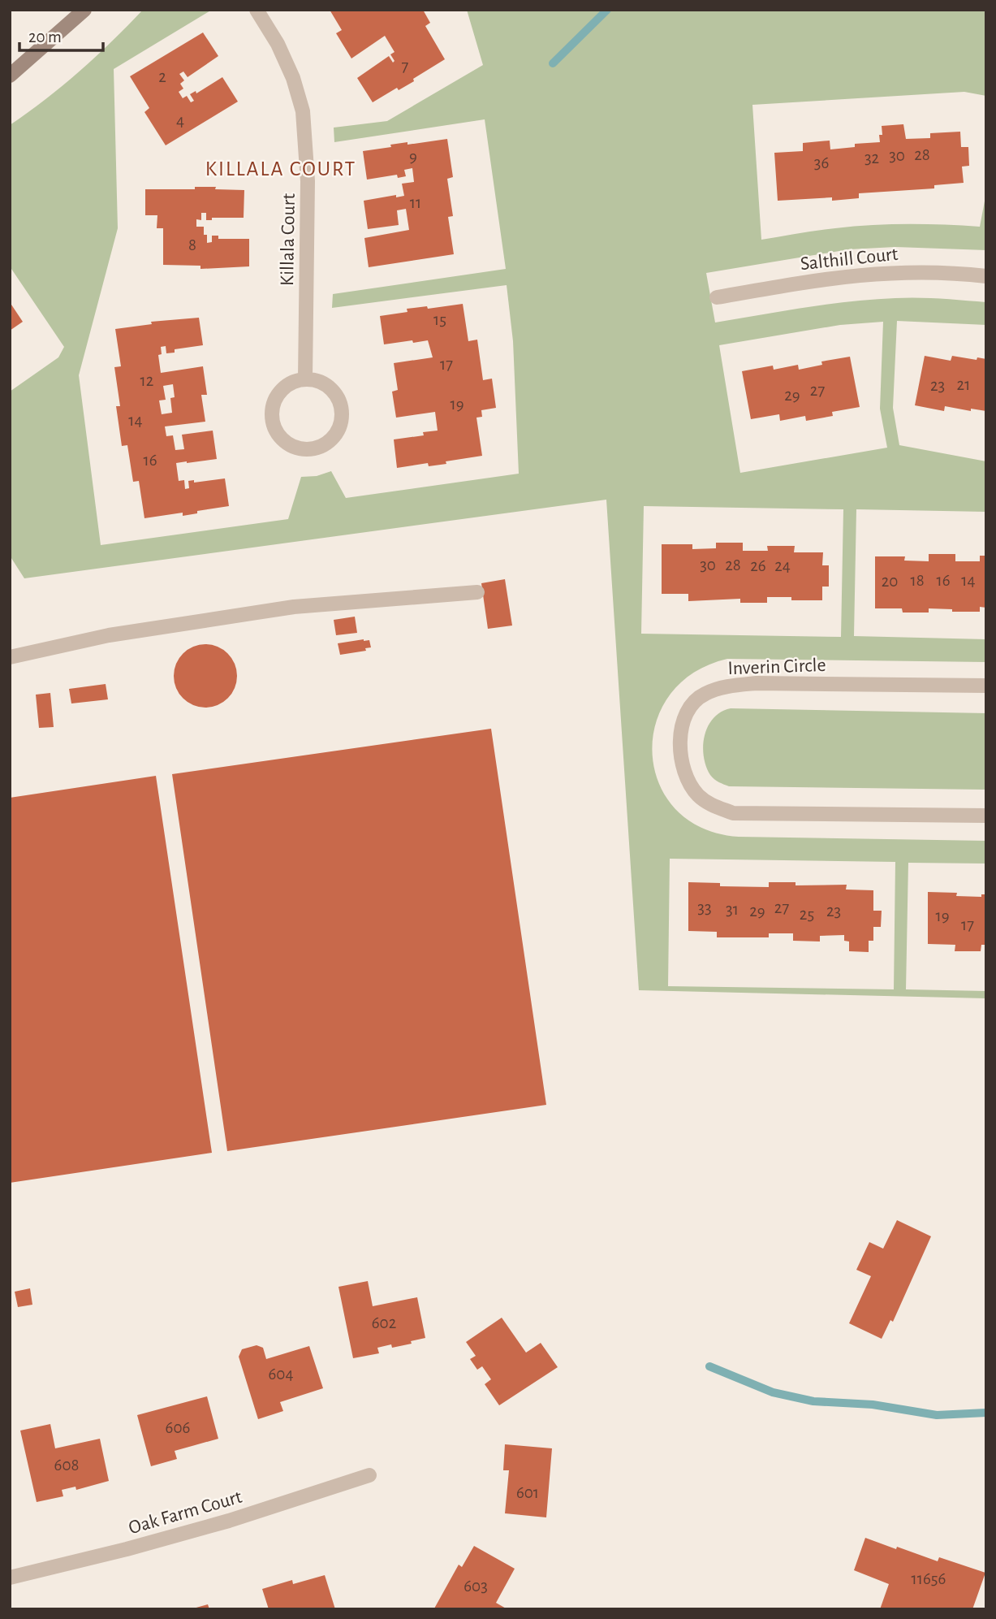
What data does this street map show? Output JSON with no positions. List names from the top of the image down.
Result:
{
  "streets": {
    "street": [
      "Killala Court",
      "Salthill Court",
      "Inverin Circle",
      "Oak Farm Court"
    ]
  },
  "districts": ["KILLALA COURT"],
  "house_numbers": [
    "7",
    "2",
    "4",
    "28",
    "30",
    "9",
    "32",
    "36",
    "11",
    "8",
    "15",
    "17",
    "12",
    "21",
    "23",
    "27",
    "29",
    "19",
    "14",
    "16",
    "30",
    "28",
    "26",
    "24",
    "18",
    "16",
    "14",
    "20",
    "33",
    "27",
    "31",
    "29",
    "23",
    "25",
    "19",
    "17",
    "602",
    "604",
    "606",
    "608",
    "601",
    "11656",
    "603"
  ],
  "scale_bar": "20 m"
}
